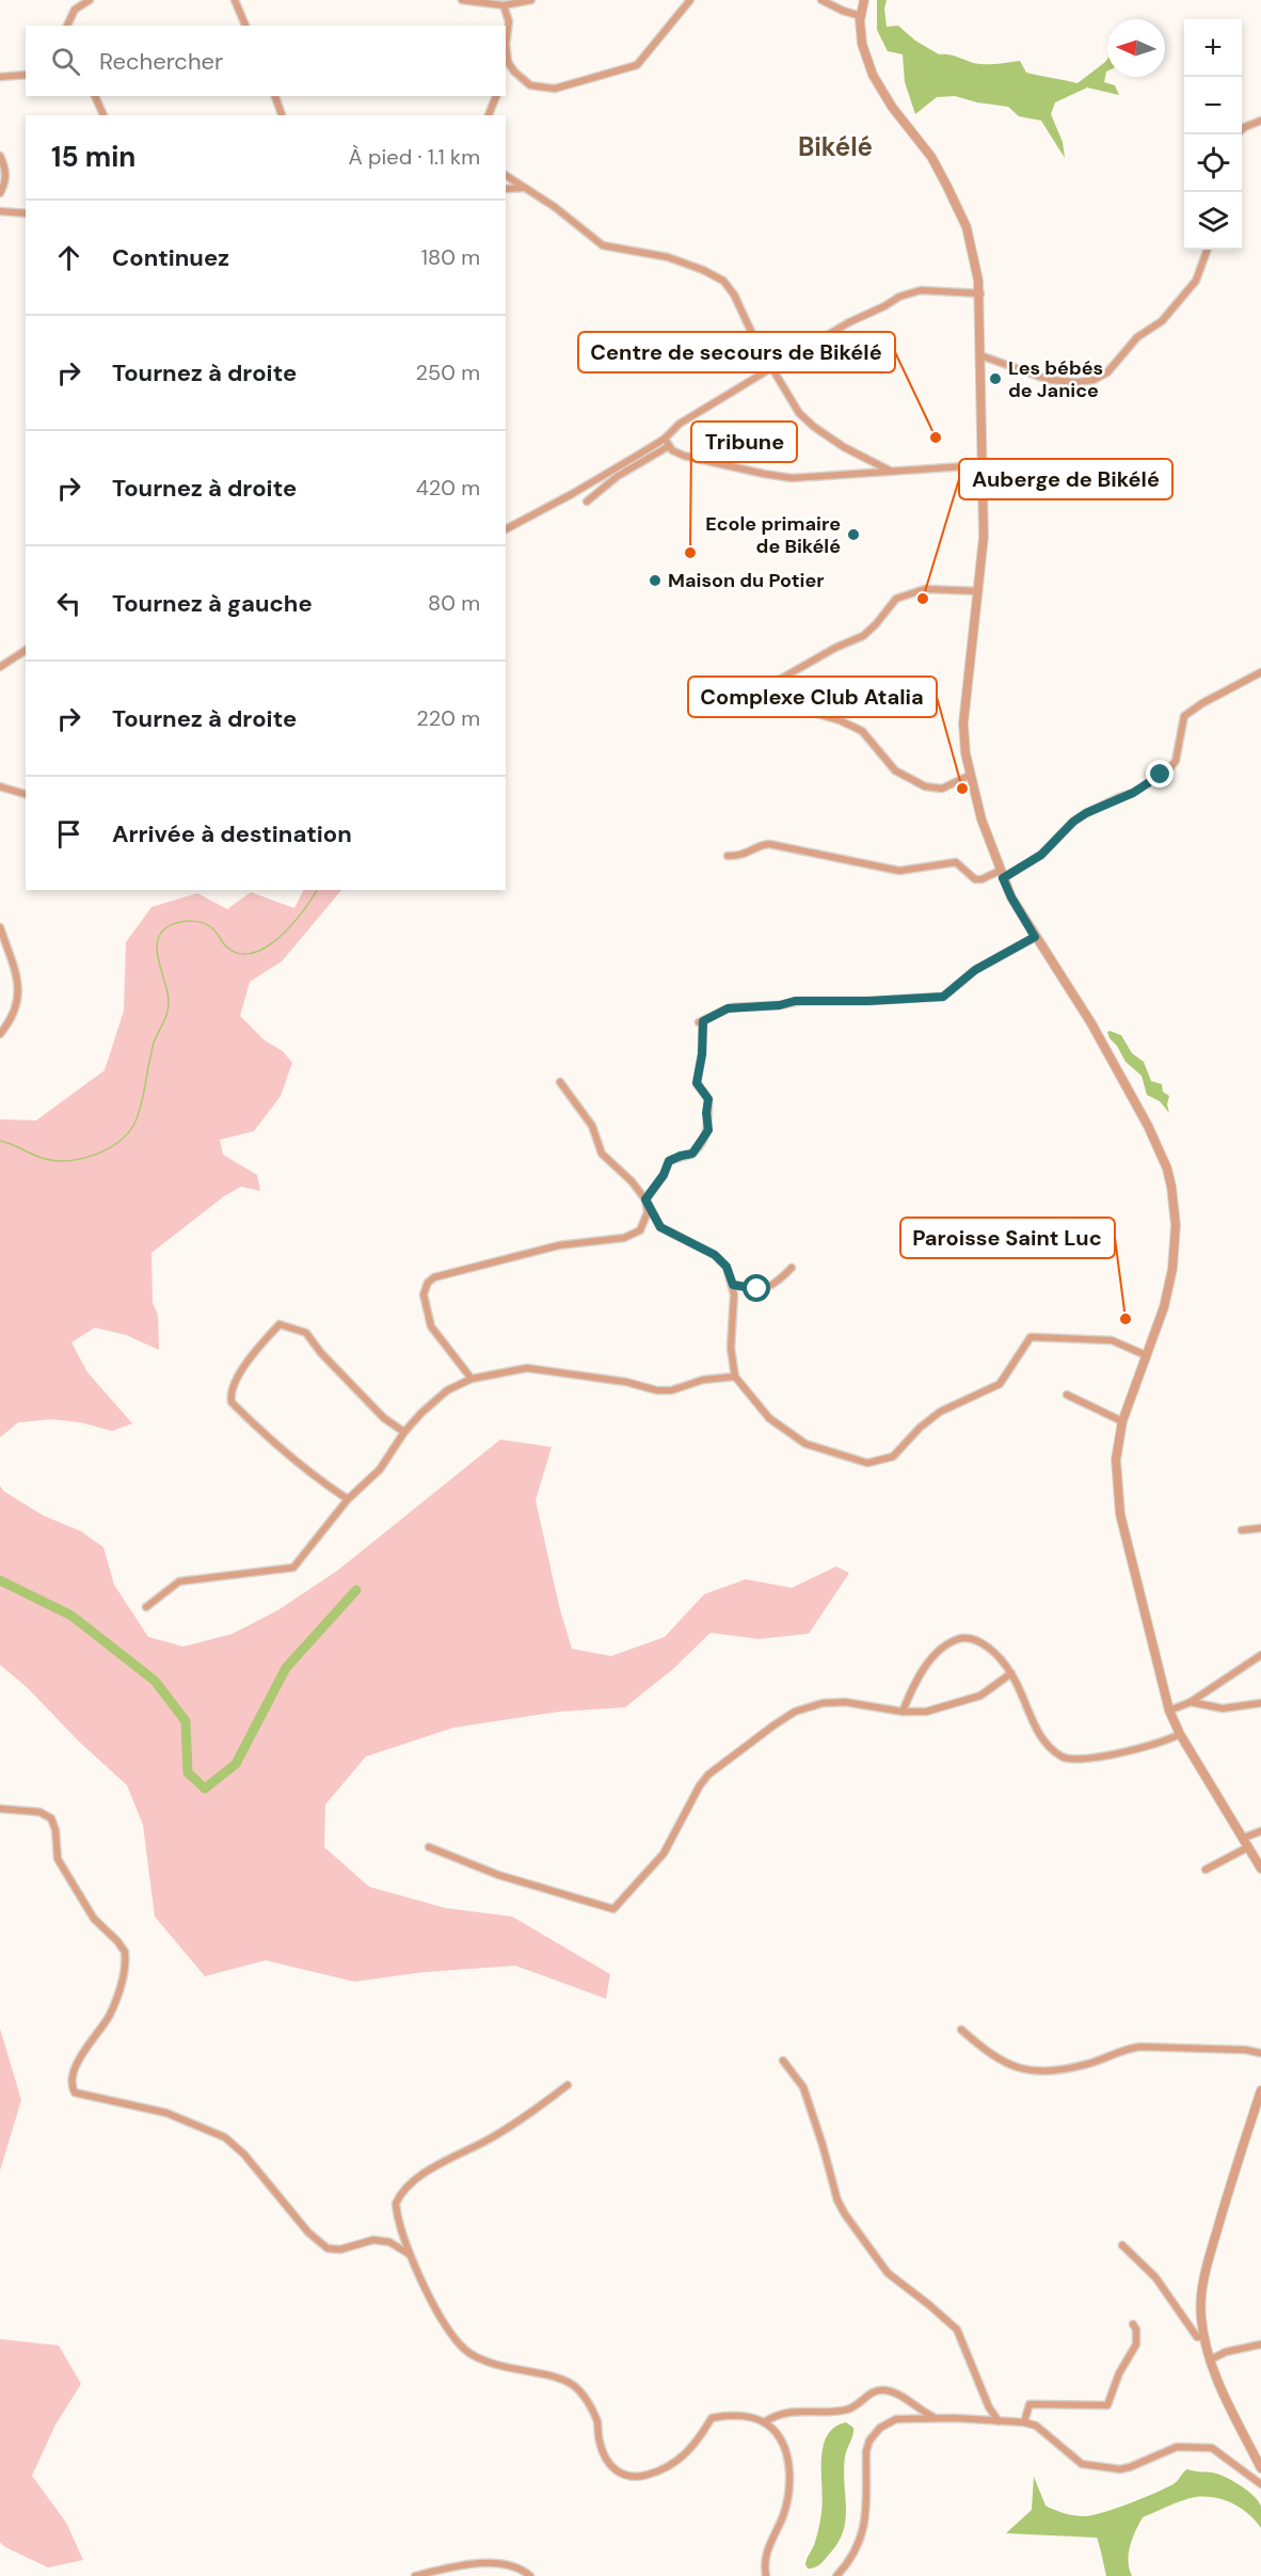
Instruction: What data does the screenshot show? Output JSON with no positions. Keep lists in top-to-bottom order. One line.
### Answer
{"districts":["Bikélé"],"places":["Les bébés de Janice","Centre de secours de Bikélé","Ecole primaire de Bikélé","Tribune","Maison du Potier","Auberge de Bikélé","Complexe Club Atalia","Paroisse Saint Luc"],"north":"left","page":{"map_buttons":["+","−"],"search":"Rechercher","heading":["15 min","À pied · 1.1 km"],"list":[["Continuez","180 m"],["Tournez à droite","250 m"],["Tournez à droite","420 m"],["Tournez à gauche","80 m"],["Tournez à droite","220 m"],"Arrivée à destination"]}}
